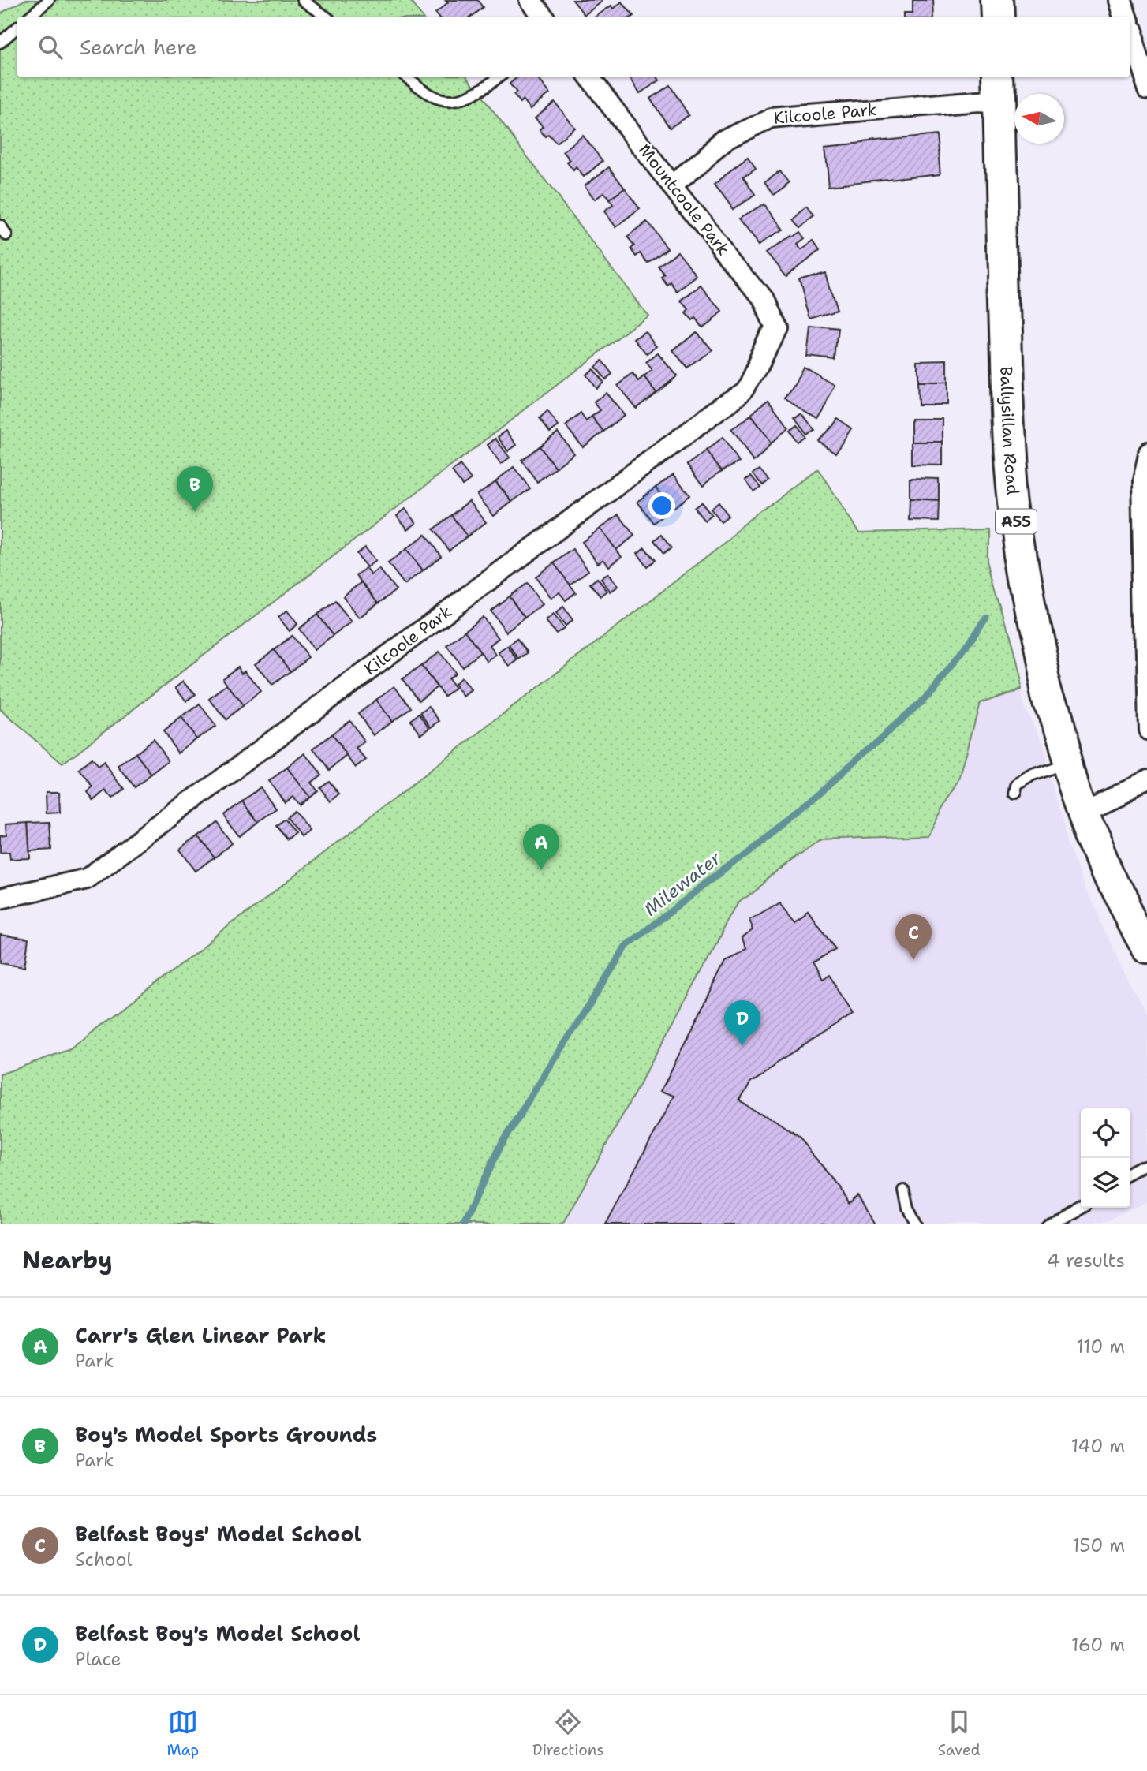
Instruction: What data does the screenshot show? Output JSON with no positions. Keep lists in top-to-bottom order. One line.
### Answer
{"streets":{"highway":["Ballysillan Road","A55"],"street":["Kilcoole Park","Mountcoole Park"]},"crossings":[["Kilcoole Park","Mountcoole Park"],["Kilcoole Park","Ballysillan Road"]],"water":["Milewater"],"north":"left","page":{"search":"Search here","pins":["B","A","C","D"],"heading":["Nearby","4 results"],"list":[{"mark":"A","name":"Carr's Glen Linear Park","note":"Park","value":"110 m"},{"mark":"B","name":"Boy's Model Sports Grounds","note":"Park","value":"140 m"},{"mark":"C","name":"Belfast Boys' Model School","note":"School","value":"150 m"},{"mark":"D","name":"Belfast Boy's Model School","note":"Place","value":"160 m"}],"nav":["Map","Directions","Saved"]}}
